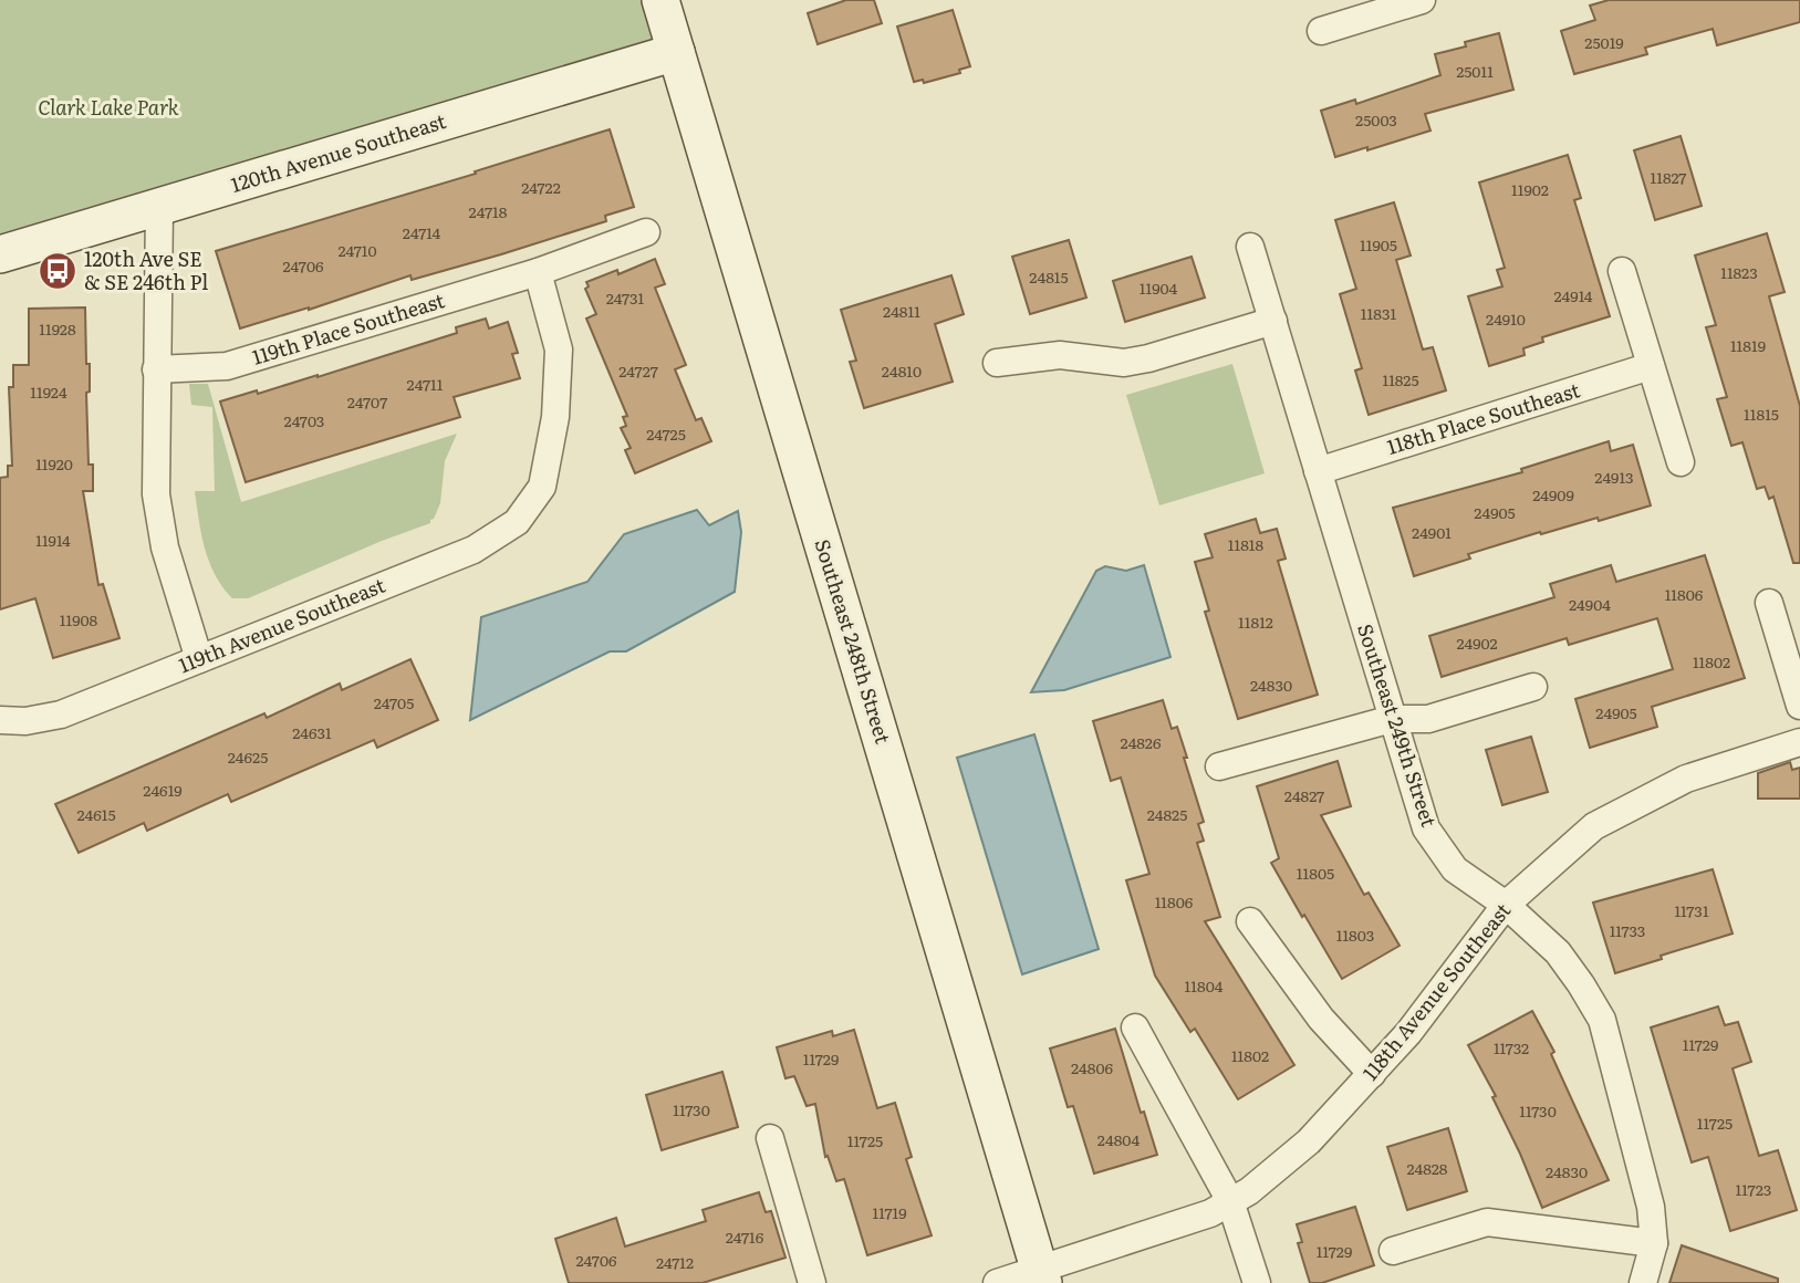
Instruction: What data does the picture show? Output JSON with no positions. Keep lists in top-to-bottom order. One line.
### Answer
{"streets":{"street":["120th Avenue Southeast","119th Place Southeast","118th Place Southeast","119th Avenue Southeast","Southeast 248th Street","Southeast 249th Street","118th Avenue Southeast"]},"crossings":[["120th Avenue Southeast","Southeast 248th Street"],["119th Place Southeast","119th Avenue Southeast"],["118th Place Southeast","Southeast 249th Street"],["Southeast 248th Street","118th Avenue Southeast"],["Southeast 249th Street","118th Avenue Southeast"]],"parks":["Clark Lake Park"],"places":{"bus stop":["120th Ave SE & SE 246th Pl"]},"house_numbers":["25019","25011","25003","11827","24722","11902","24718","24714","11905","24710","24706","11823","24815","11904","24914","24731","24811","11831","24910","11928","11819","24727","24810","11825","24711","11924","24707","11815","24703","24725","11920","24913","24909","24905","24901","11914","11818","11806","24904","11908","11812","24902","11802","24830","24705","24905","24631","24826","24625","24619","24827","24615","24825","11805","11806","11731","11733","11803","11804","11729","11732","11802","11729","24806","11730","11730","11725","24804","11725","24828","24830","11723","11719","24716","11729","24706","24712"]}
